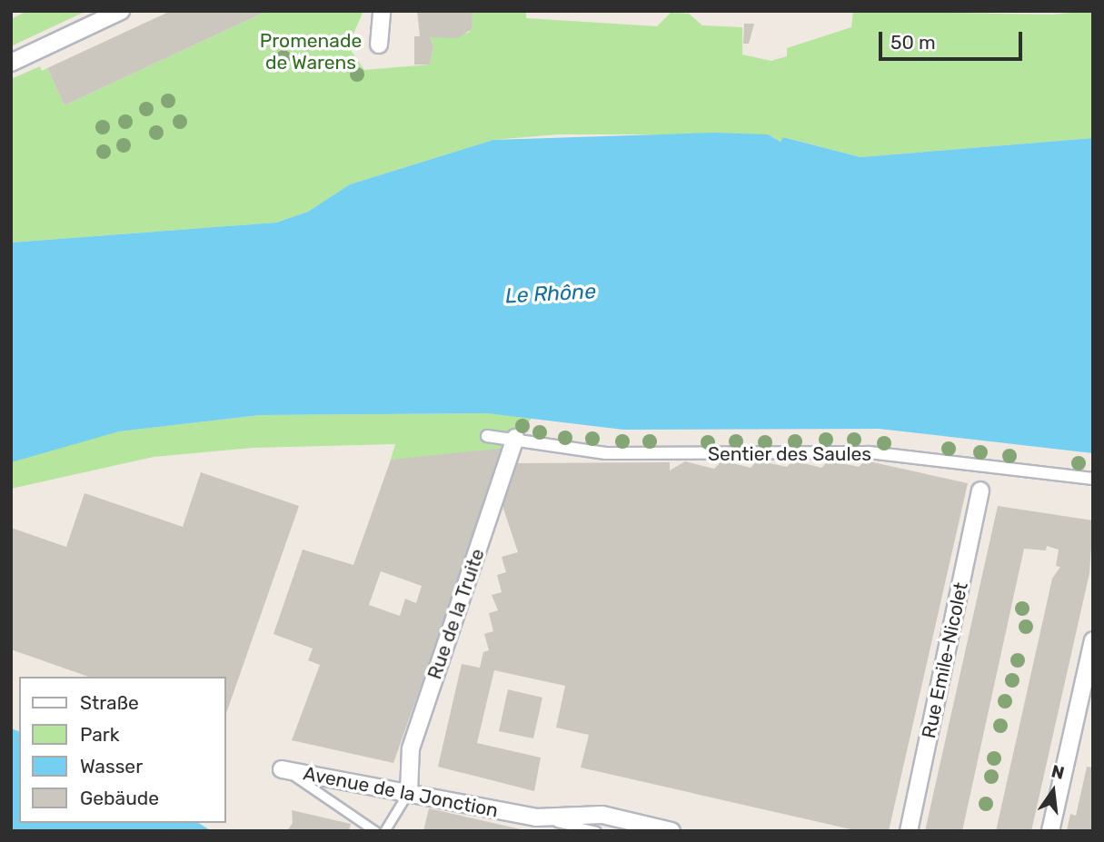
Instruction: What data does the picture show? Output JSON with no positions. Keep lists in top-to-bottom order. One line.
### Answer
{"streets":{"street":["Sentier des Saules","Rue de la Truite","Rue Emile-Nicolet","Avenue de la Jonction"]},"crossings":[["Sentier des Saules","Rue de la Truite"],["Rue de la Truite","Avenue de la Jonction"]],"water":["Le Rhône"],"parks":["Promenade de Warens"],"legend":["Straße","Park","Wasser","Gebäude"],"scale_bar":"50 m","north":"top"}
